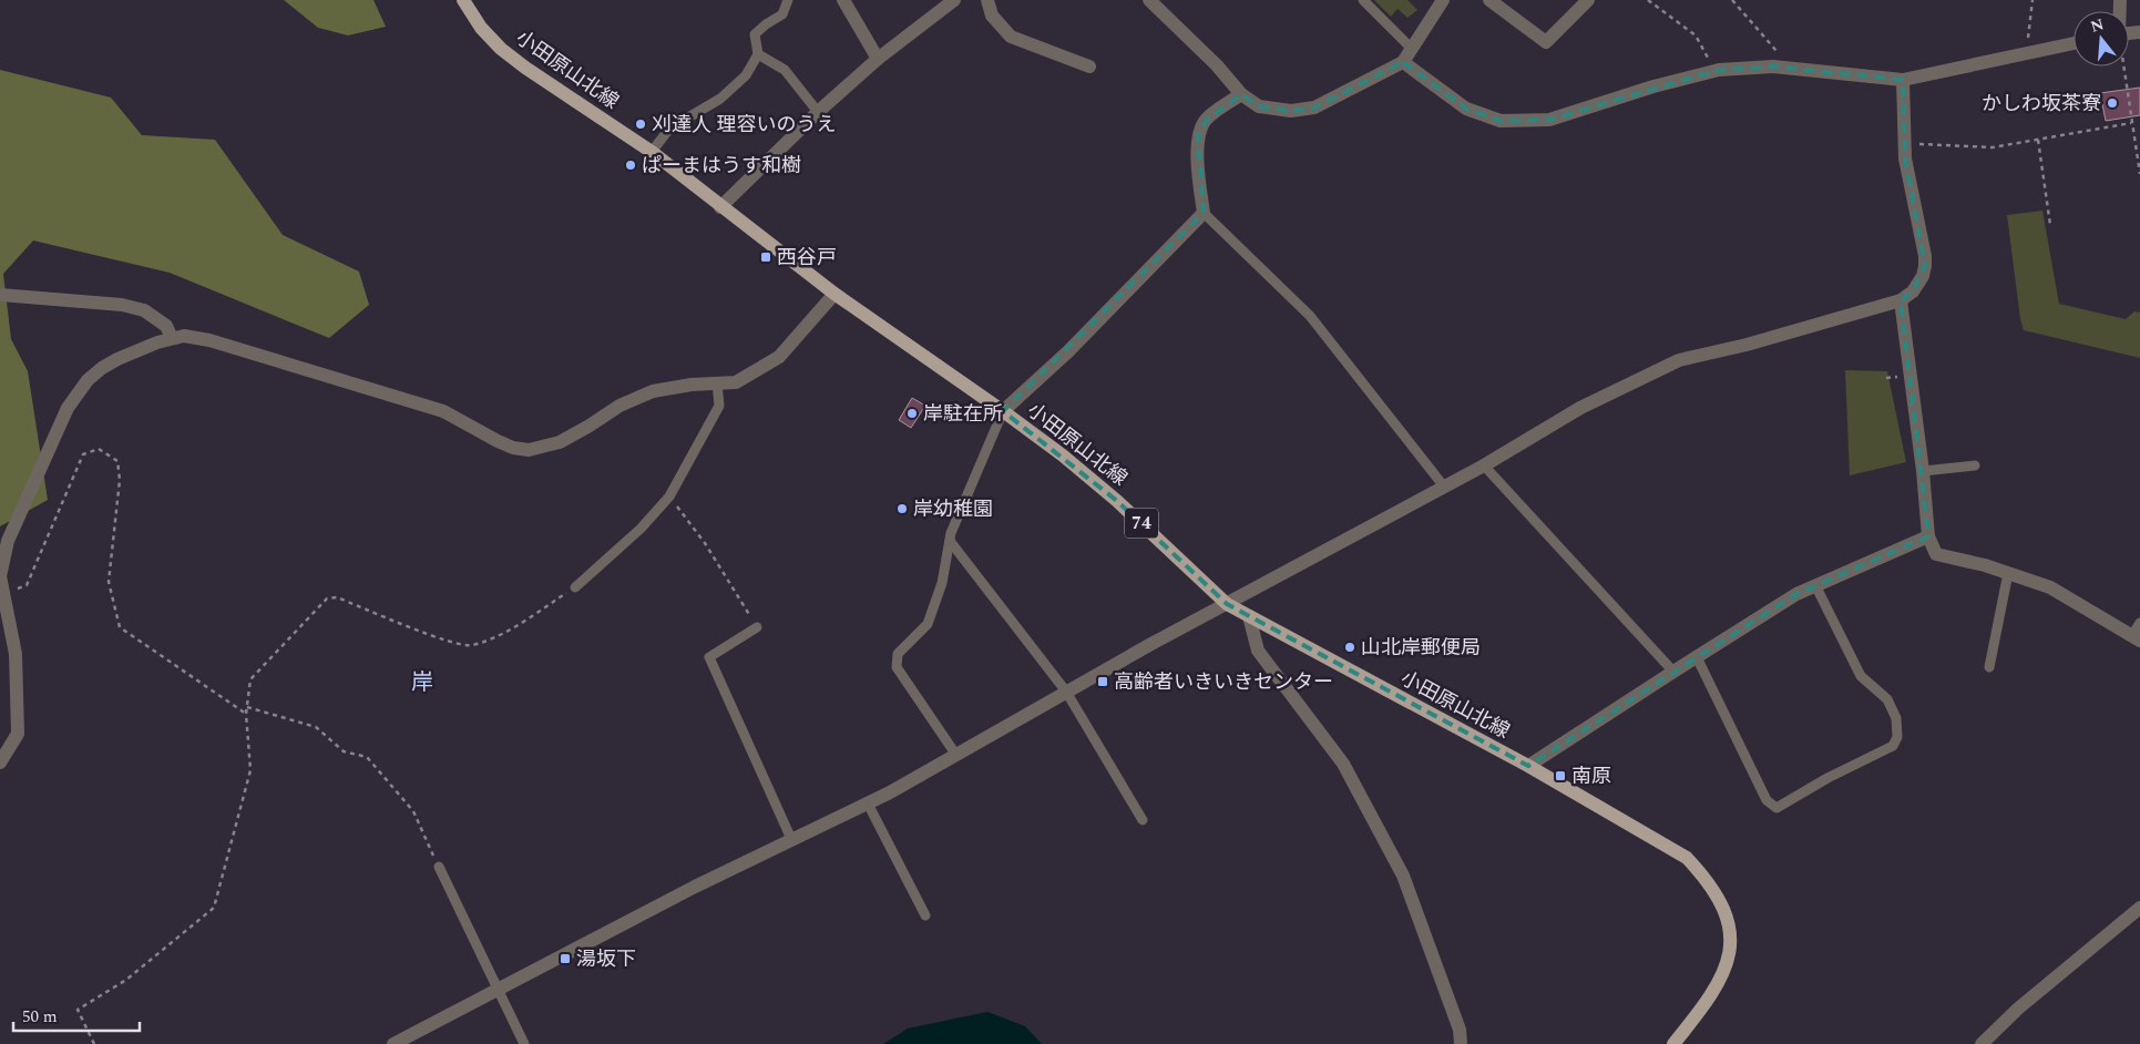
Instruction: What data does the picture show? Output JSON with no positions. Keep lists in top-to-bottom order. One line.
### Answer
{"streets":{"main road":["小田原山北線","74"]},"districts":["岸"],"places":{"other":["かしわ坂茶寮","刈達人 理容いのうえ","ぱーまはうす和樹","岸駐在所","岸幼稚園","山北岸郵便局"],"transit":["西谷戸","高齢者いきいきセンター","南原","湯坂下"]},"scale_bar":"50 m","north":"top"}
